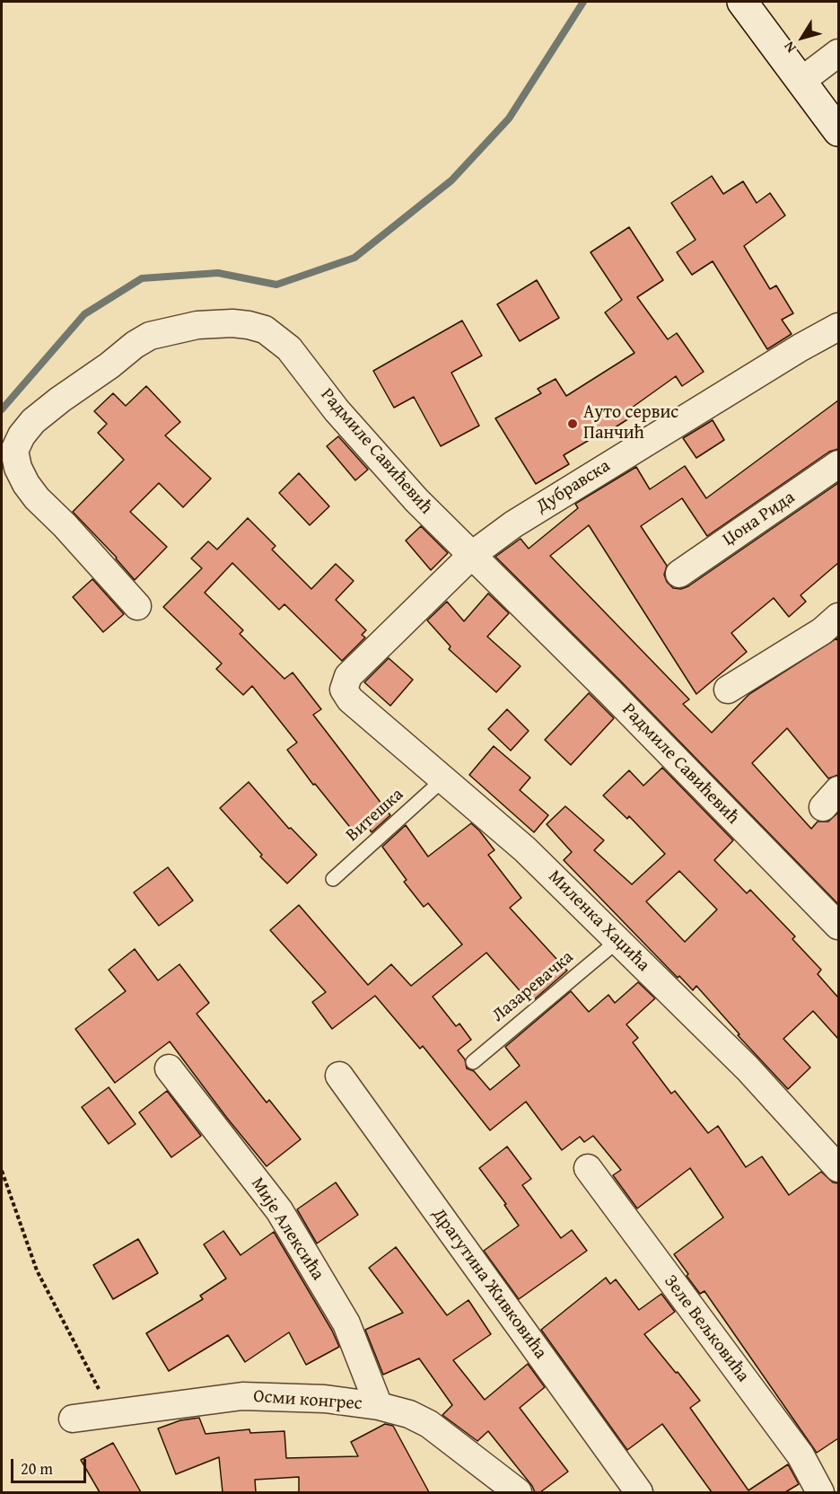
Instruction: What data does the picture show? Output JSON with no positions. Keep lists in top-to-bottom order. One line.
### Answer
{"streets":{"street":["Радмиле Савићевић","Дубравска","Џона Рида","Миленка Хаџића","Мије Алексића","Драгутина Живковића","Зеле Вељковића","Осми конгрес"],"lane":["Витешка","Лазаревачка"]},"crossings":[["Радмиле Савићевић","Дубравска"],["Дубравска","Миленка Хаџића"],["Витешка","Миленка Хаџића"],["Миленка Хаџића","Лазаревачка"],["Мије Алексића","Осми конгрес"]],"places":["Ауто сервис Панчић"],"scale_bar":"20 m","north":"bottom left"}
